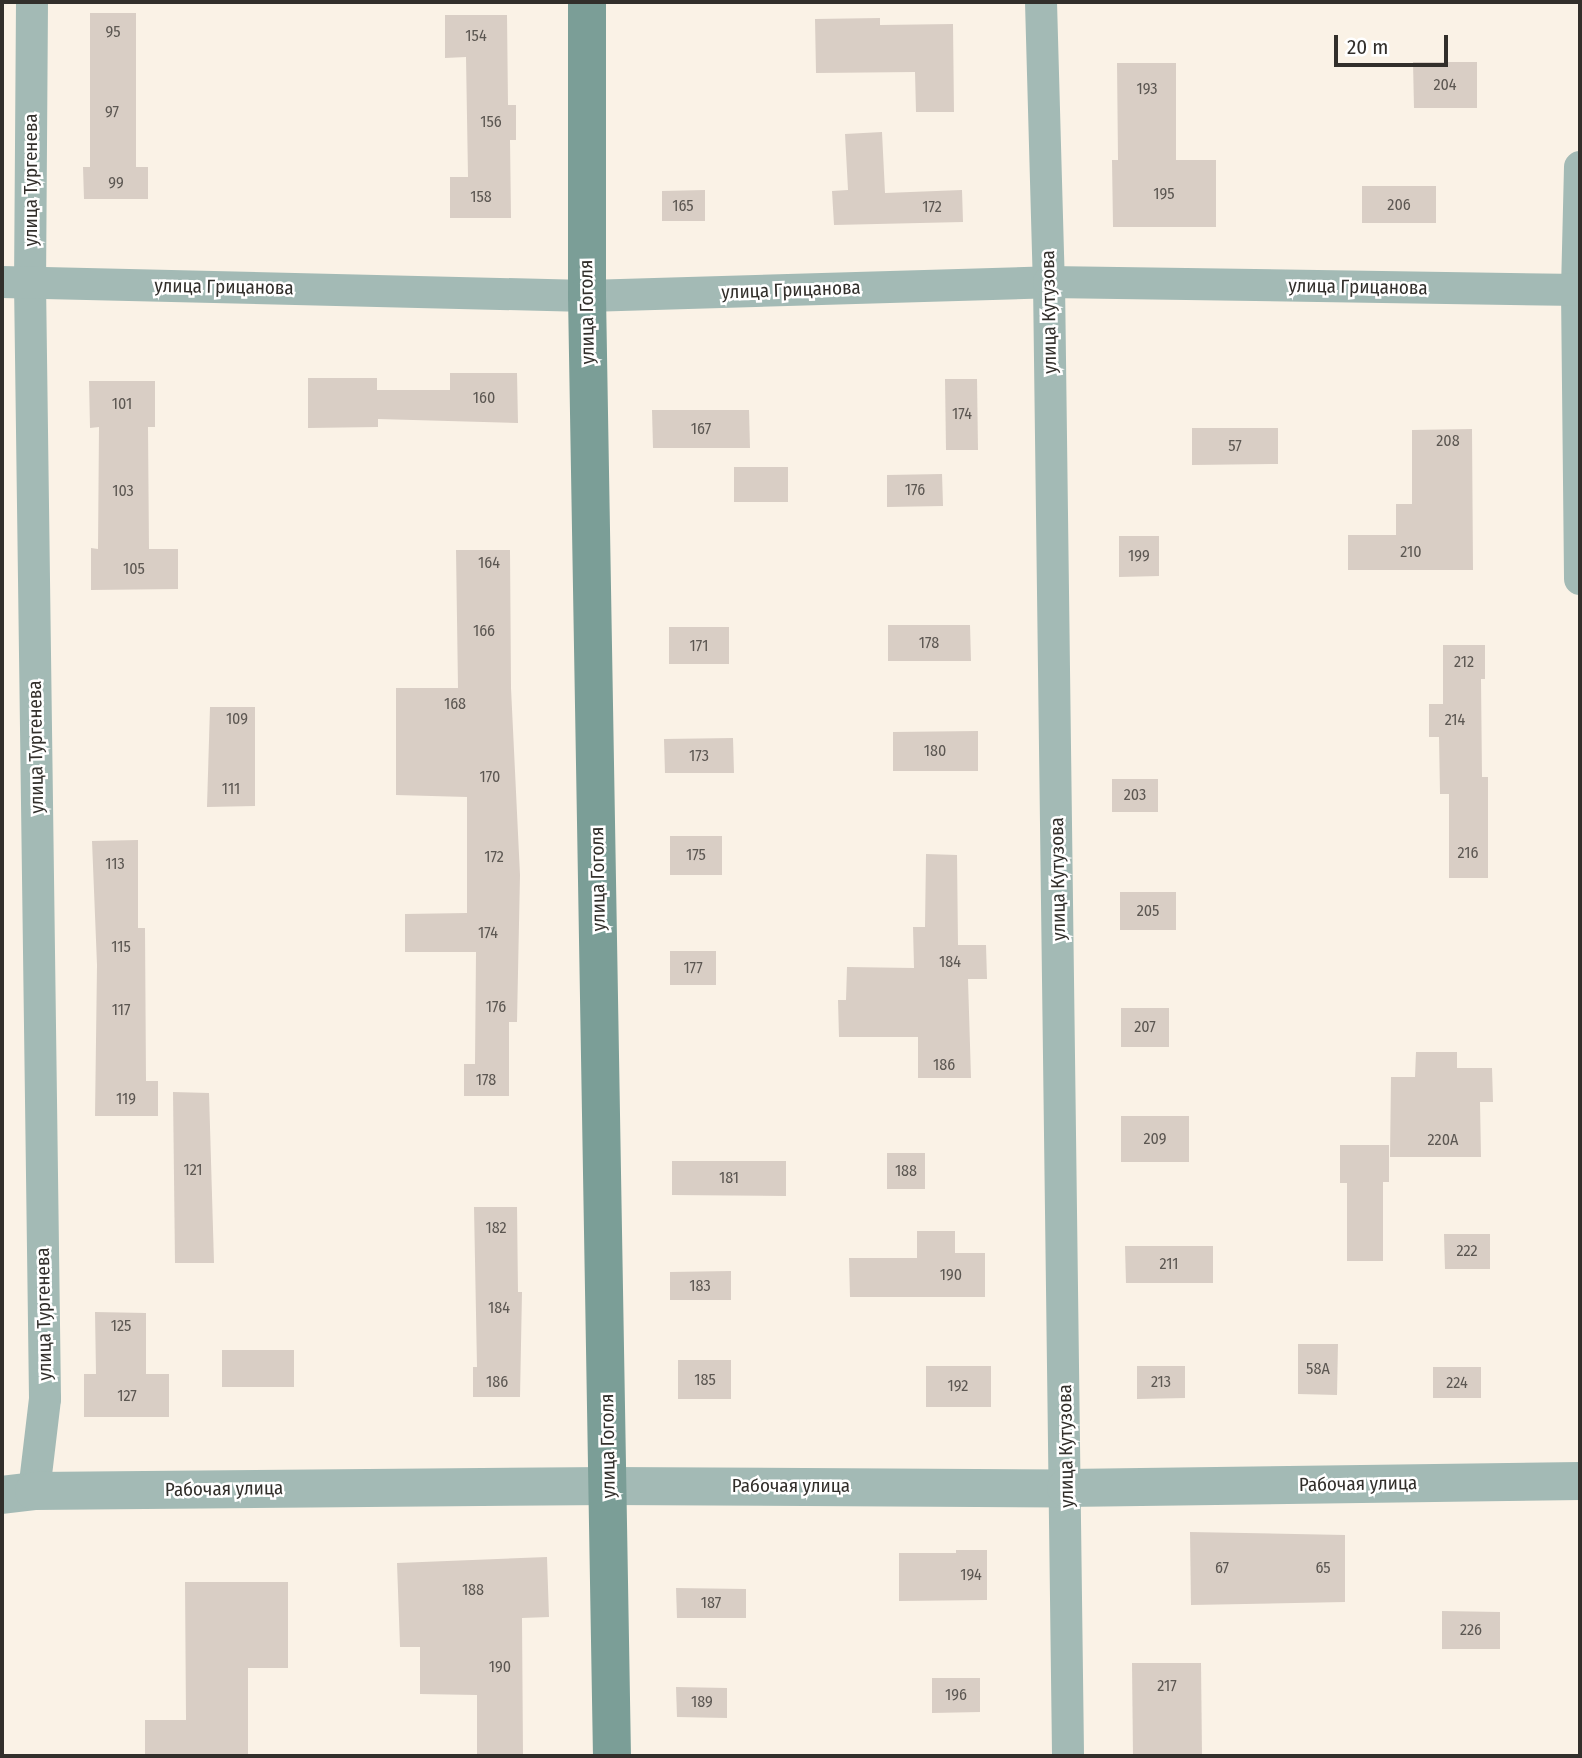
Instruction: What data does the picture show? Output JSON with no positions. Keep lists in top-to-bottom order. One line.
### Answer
{"streets":{"main road":["улица Гоголя"],"street":["улица Тургенева","улица Грицанова","улица Кутузова","Рабочая улица"]},"crossings":[["улица Тургенева","улица Грицанова"],["улица Тургенева","Рабочая улица"],["улица Грицанова","улица Гоголя"],["улица Грицанова","улица Кутузова"],["улица Гоголя","Рабочая улица"],["улица Кутузова","Рабочая улица"]],"house_numbers":["95","154","204","193","97","156","99","195","158","206","165","172","160","101","174","167","208","57","176","103","210","199","164","105","166","178","171","212","168","109","214","180","173","170","111","203","216","175","172","113","205","174","115","184","177","176","117","207","186","178","119","209","220А","121","188","181","182","222","211","190","183","184","125","58А","185","186","213","224","192","127","67","65","194","188","187","226","190","217","196","189"],"scale_bar":"20 m"}
